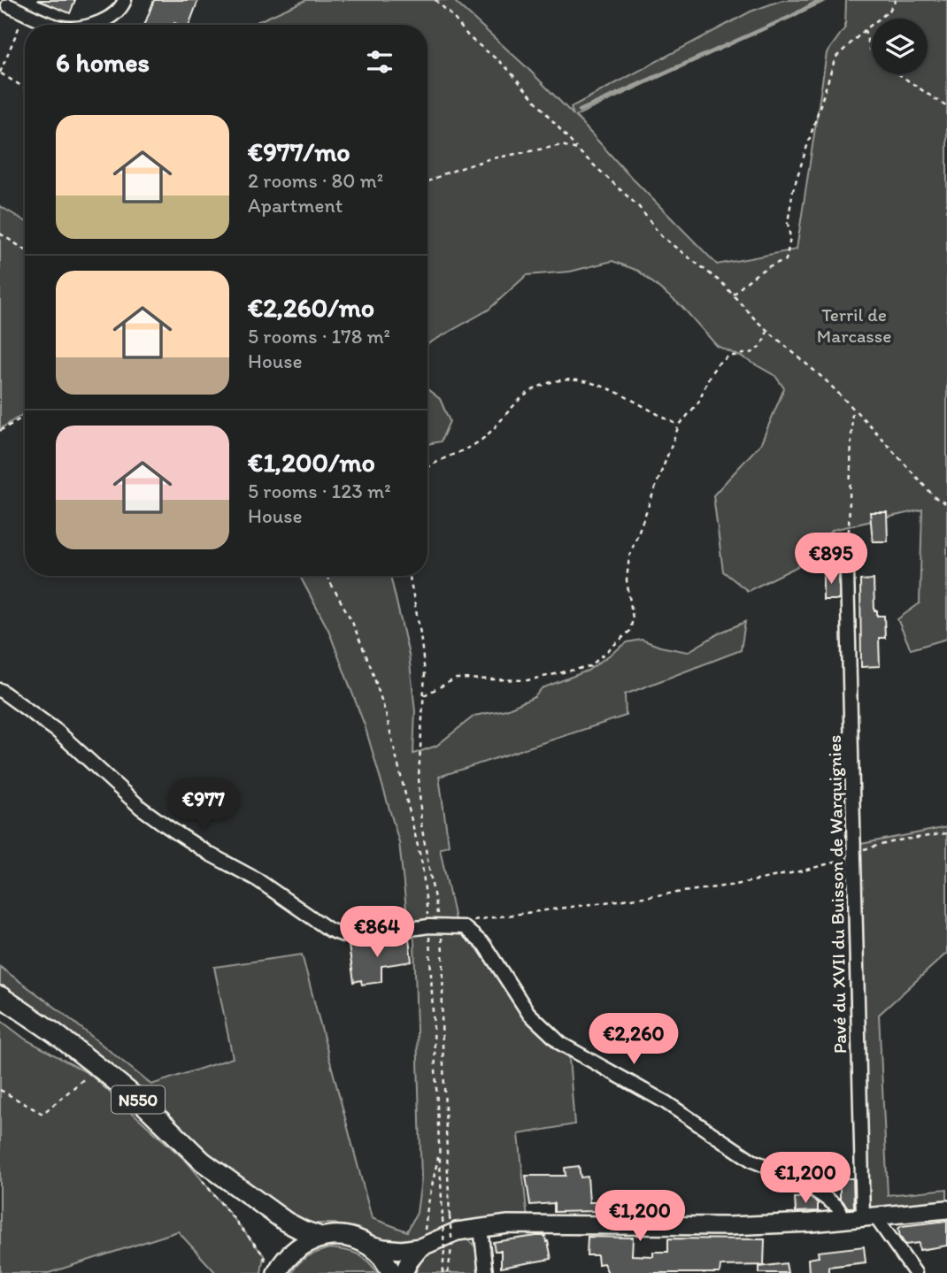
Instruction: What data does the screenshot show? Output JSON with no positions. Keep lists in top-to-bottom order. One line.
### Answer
{"streets":{"main road":["N550"],"street":["Pavé du XVII du Buisson de Warquignies"]},"parks":["Terril de Marcasse"],"page":{"heading":"6 homes","list":[{"name":"€977/mo","note":"2 rooms · 80 m² · Apartment"},{"name":"€2,260/mo","note":"5 rooms · 178 m² · House"},{"name":"€1,200/mo","note":"5 rooms · 123 m² · House"}],"price":["€895","€977","€864","€2,260","€1,200","€1,200"]}}
